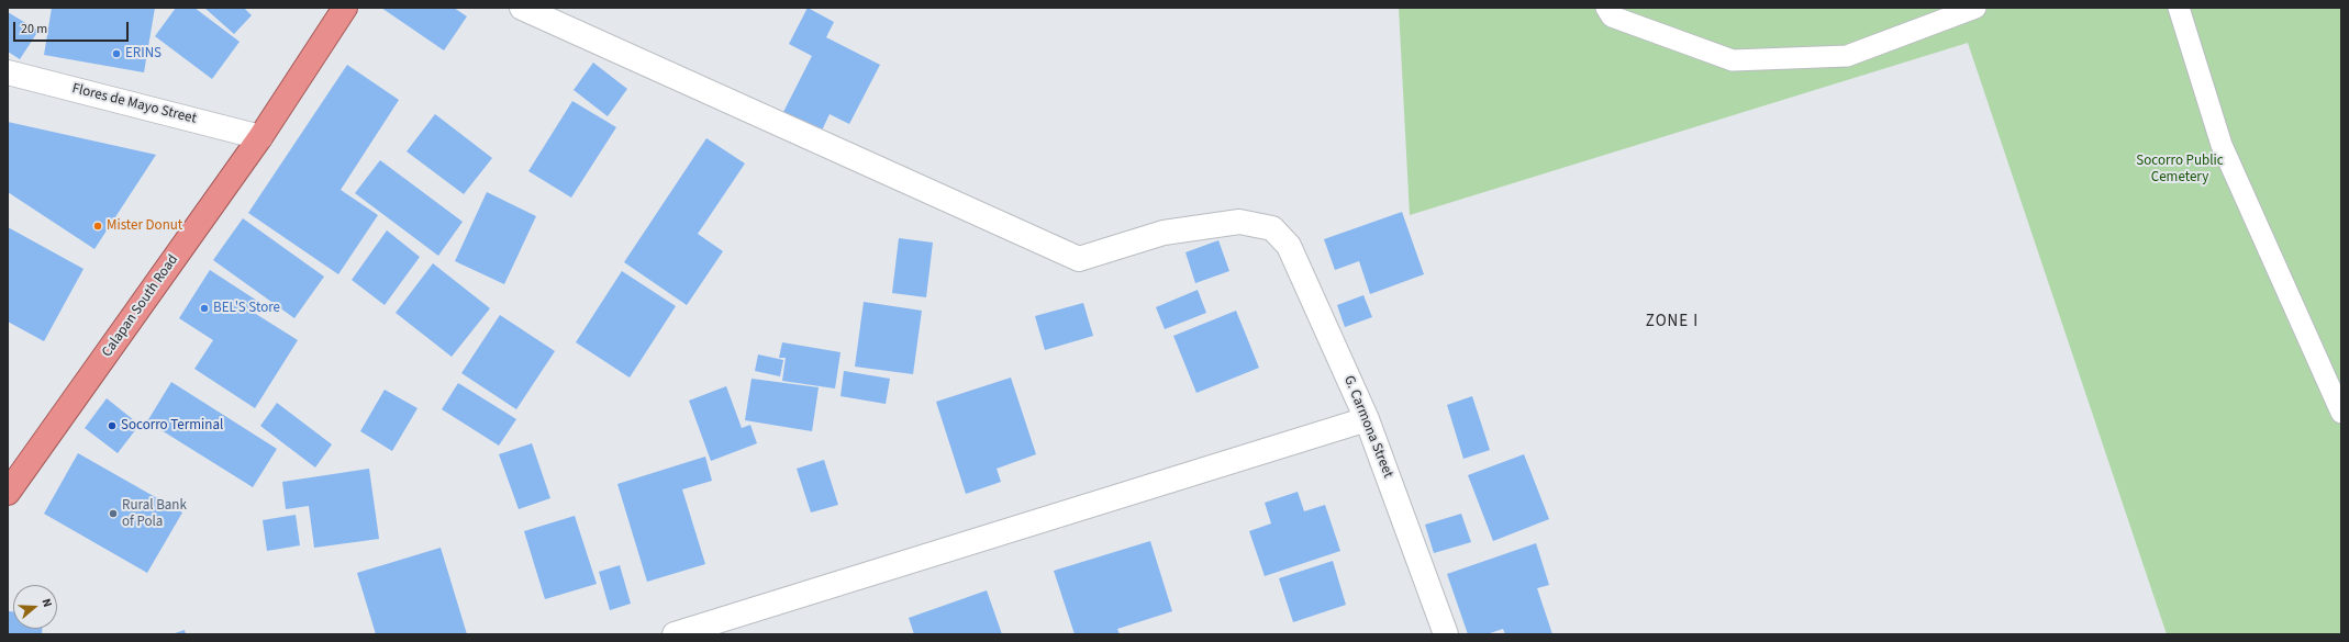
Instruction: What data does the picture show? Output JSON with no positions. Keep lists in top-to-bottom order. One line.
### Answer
{"streets":{"highway":["Calapan South Road"],"street":["Flores de Mayo Street","G. Carmona Street"]},"crossings":[["Flores de Mayo Street","Calapan South Road"]],"districts":["ZONE I"],"parks":["Socorro Public Cemetery"],"places":["ERINS","Mister Donut","BEL'S Store","Socorro Terminal","Rural Bank of Pola"],"scale_bar":"20 m","north":"right"}
